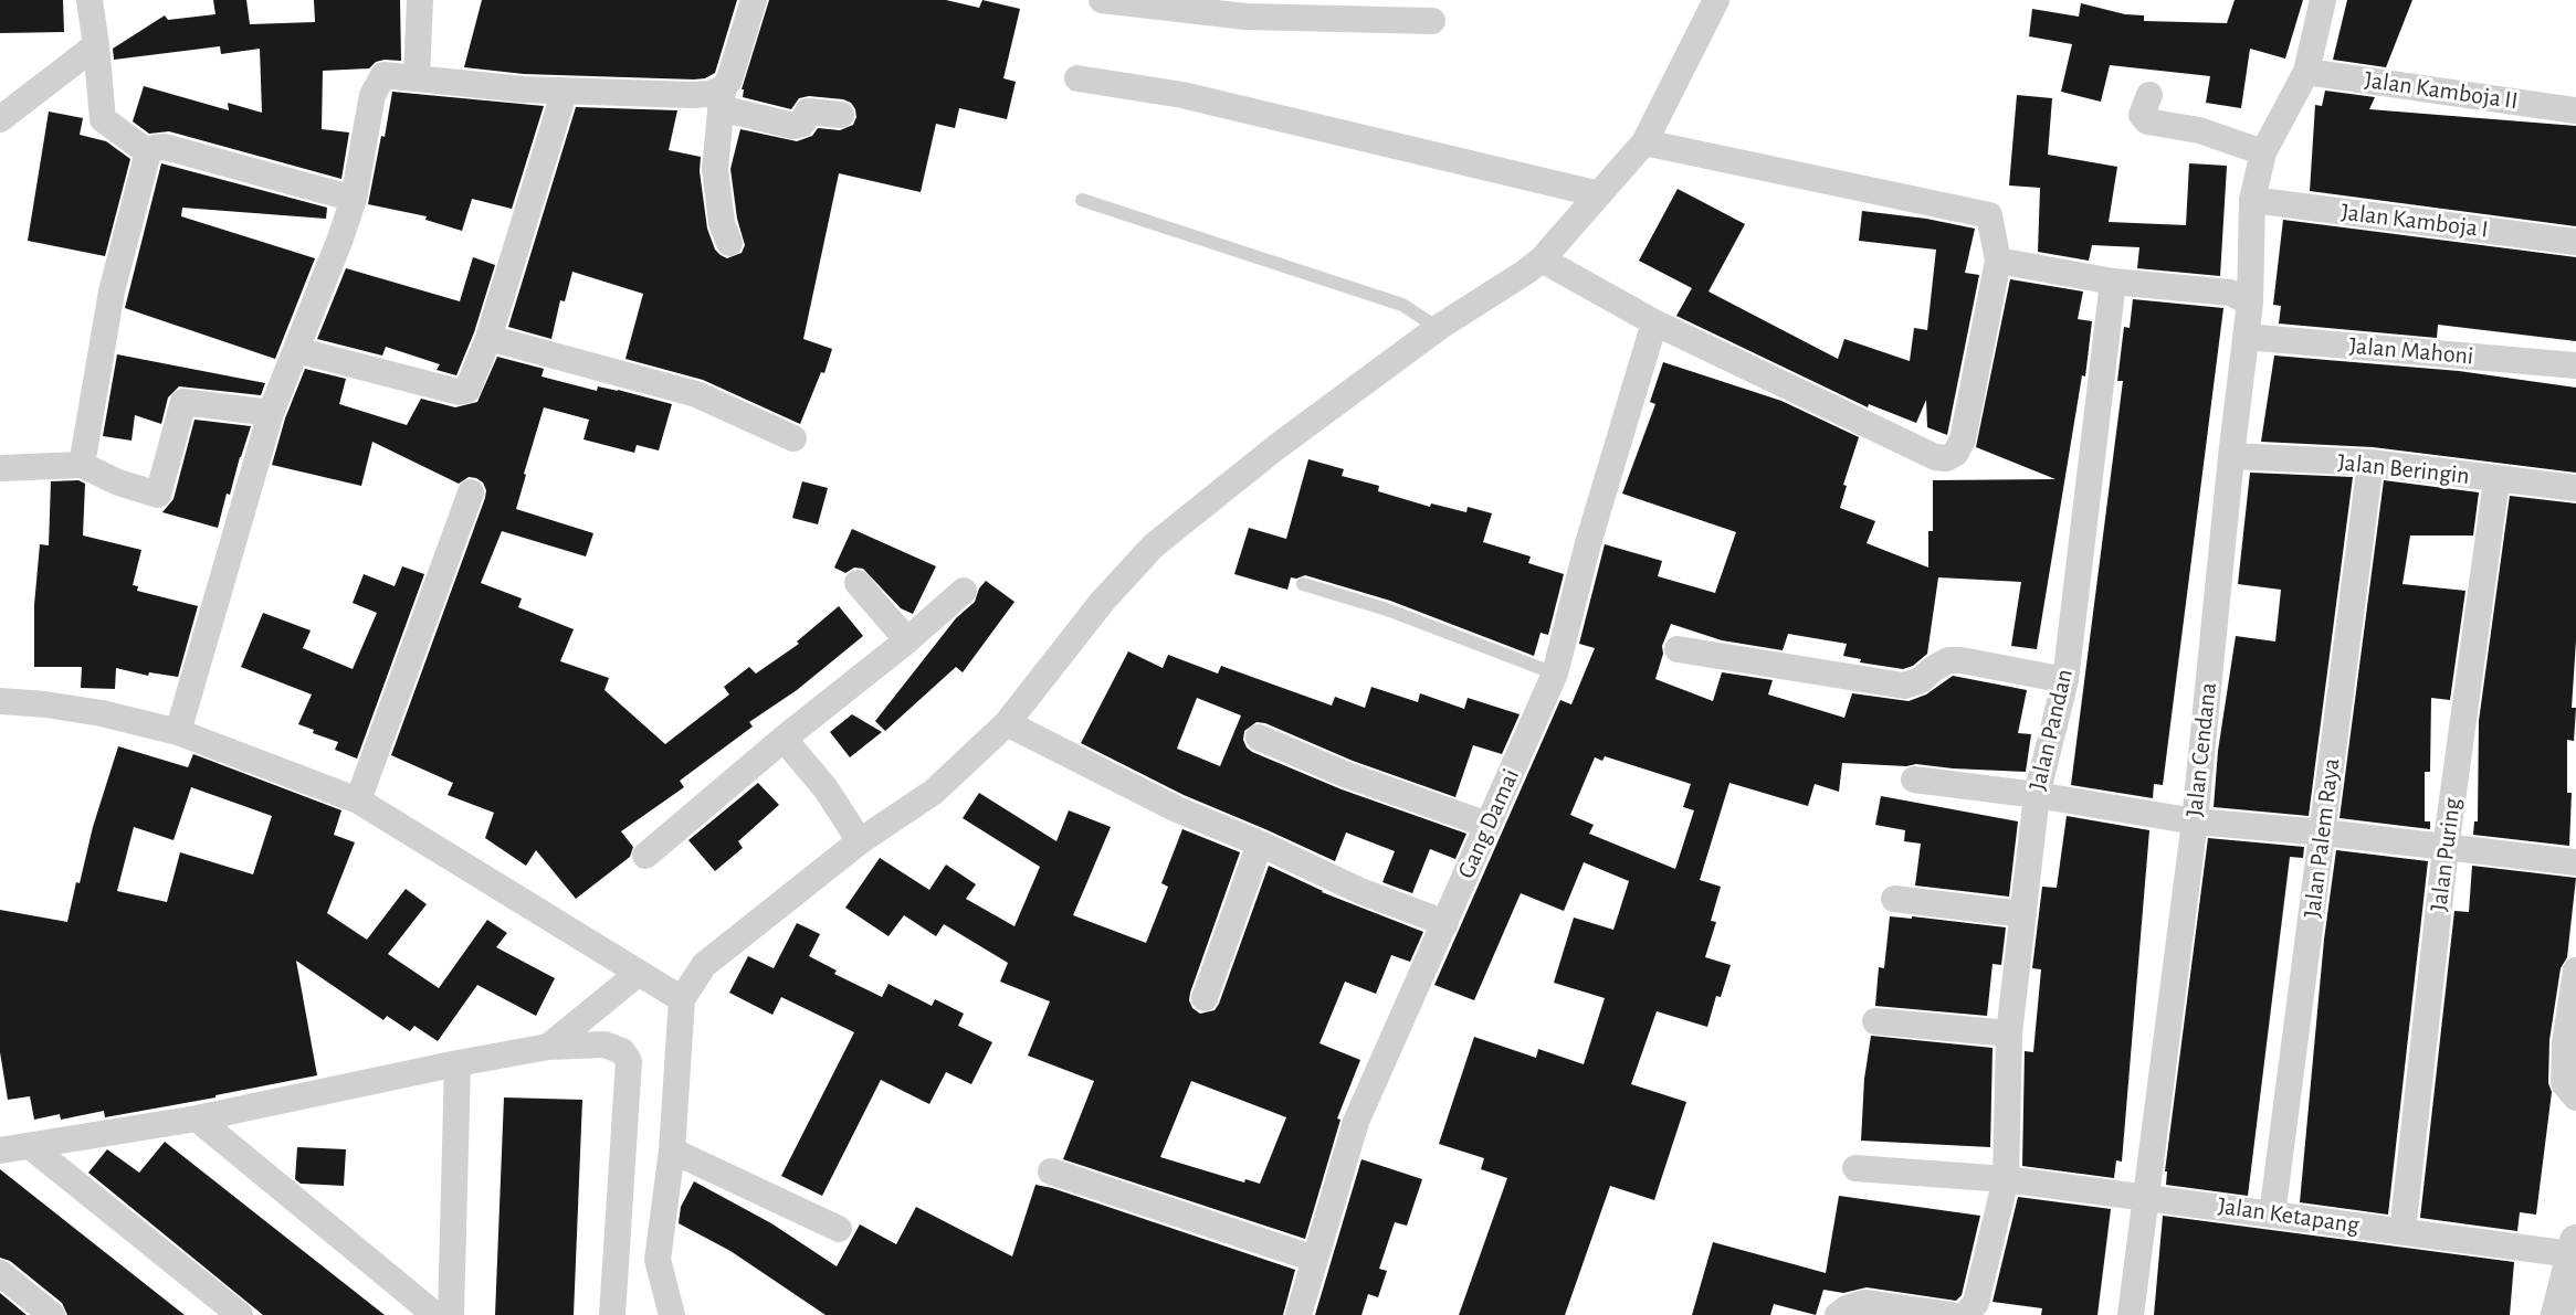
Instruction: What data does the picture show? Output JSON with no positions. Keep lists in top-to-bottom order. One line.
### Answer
{"streets":{"street":["Jalan Kamboja II","Jalan Kamboja I","Jalan Mahoni","Jalan Beringin","Jalan Pandan","Jalan Cendana","Gang Damai","Jalan Palem Raya","Jalan Puring","Jalan Ketapang"]},"crossings":[["Jalan Kamboja II","Jalan Cendana"],["Jalan Kamboja I","Jalan Cendana"],["Jalan Mahoni","Jalan Cendana"],["Jalan Beringin","Jalan Cendana"],["Jalan Beringin","Jalan Palem Raya"],["Jalan Beringin","Jalan Puring"],["Jalan Pandan","Jalan Ketapang"],["Jalan Cendana","Jalan Ketapang"],["Jalan Palem Raya","Jalan Ketapang"],["Jalan Puring","Jalan Ketapang"]]}
